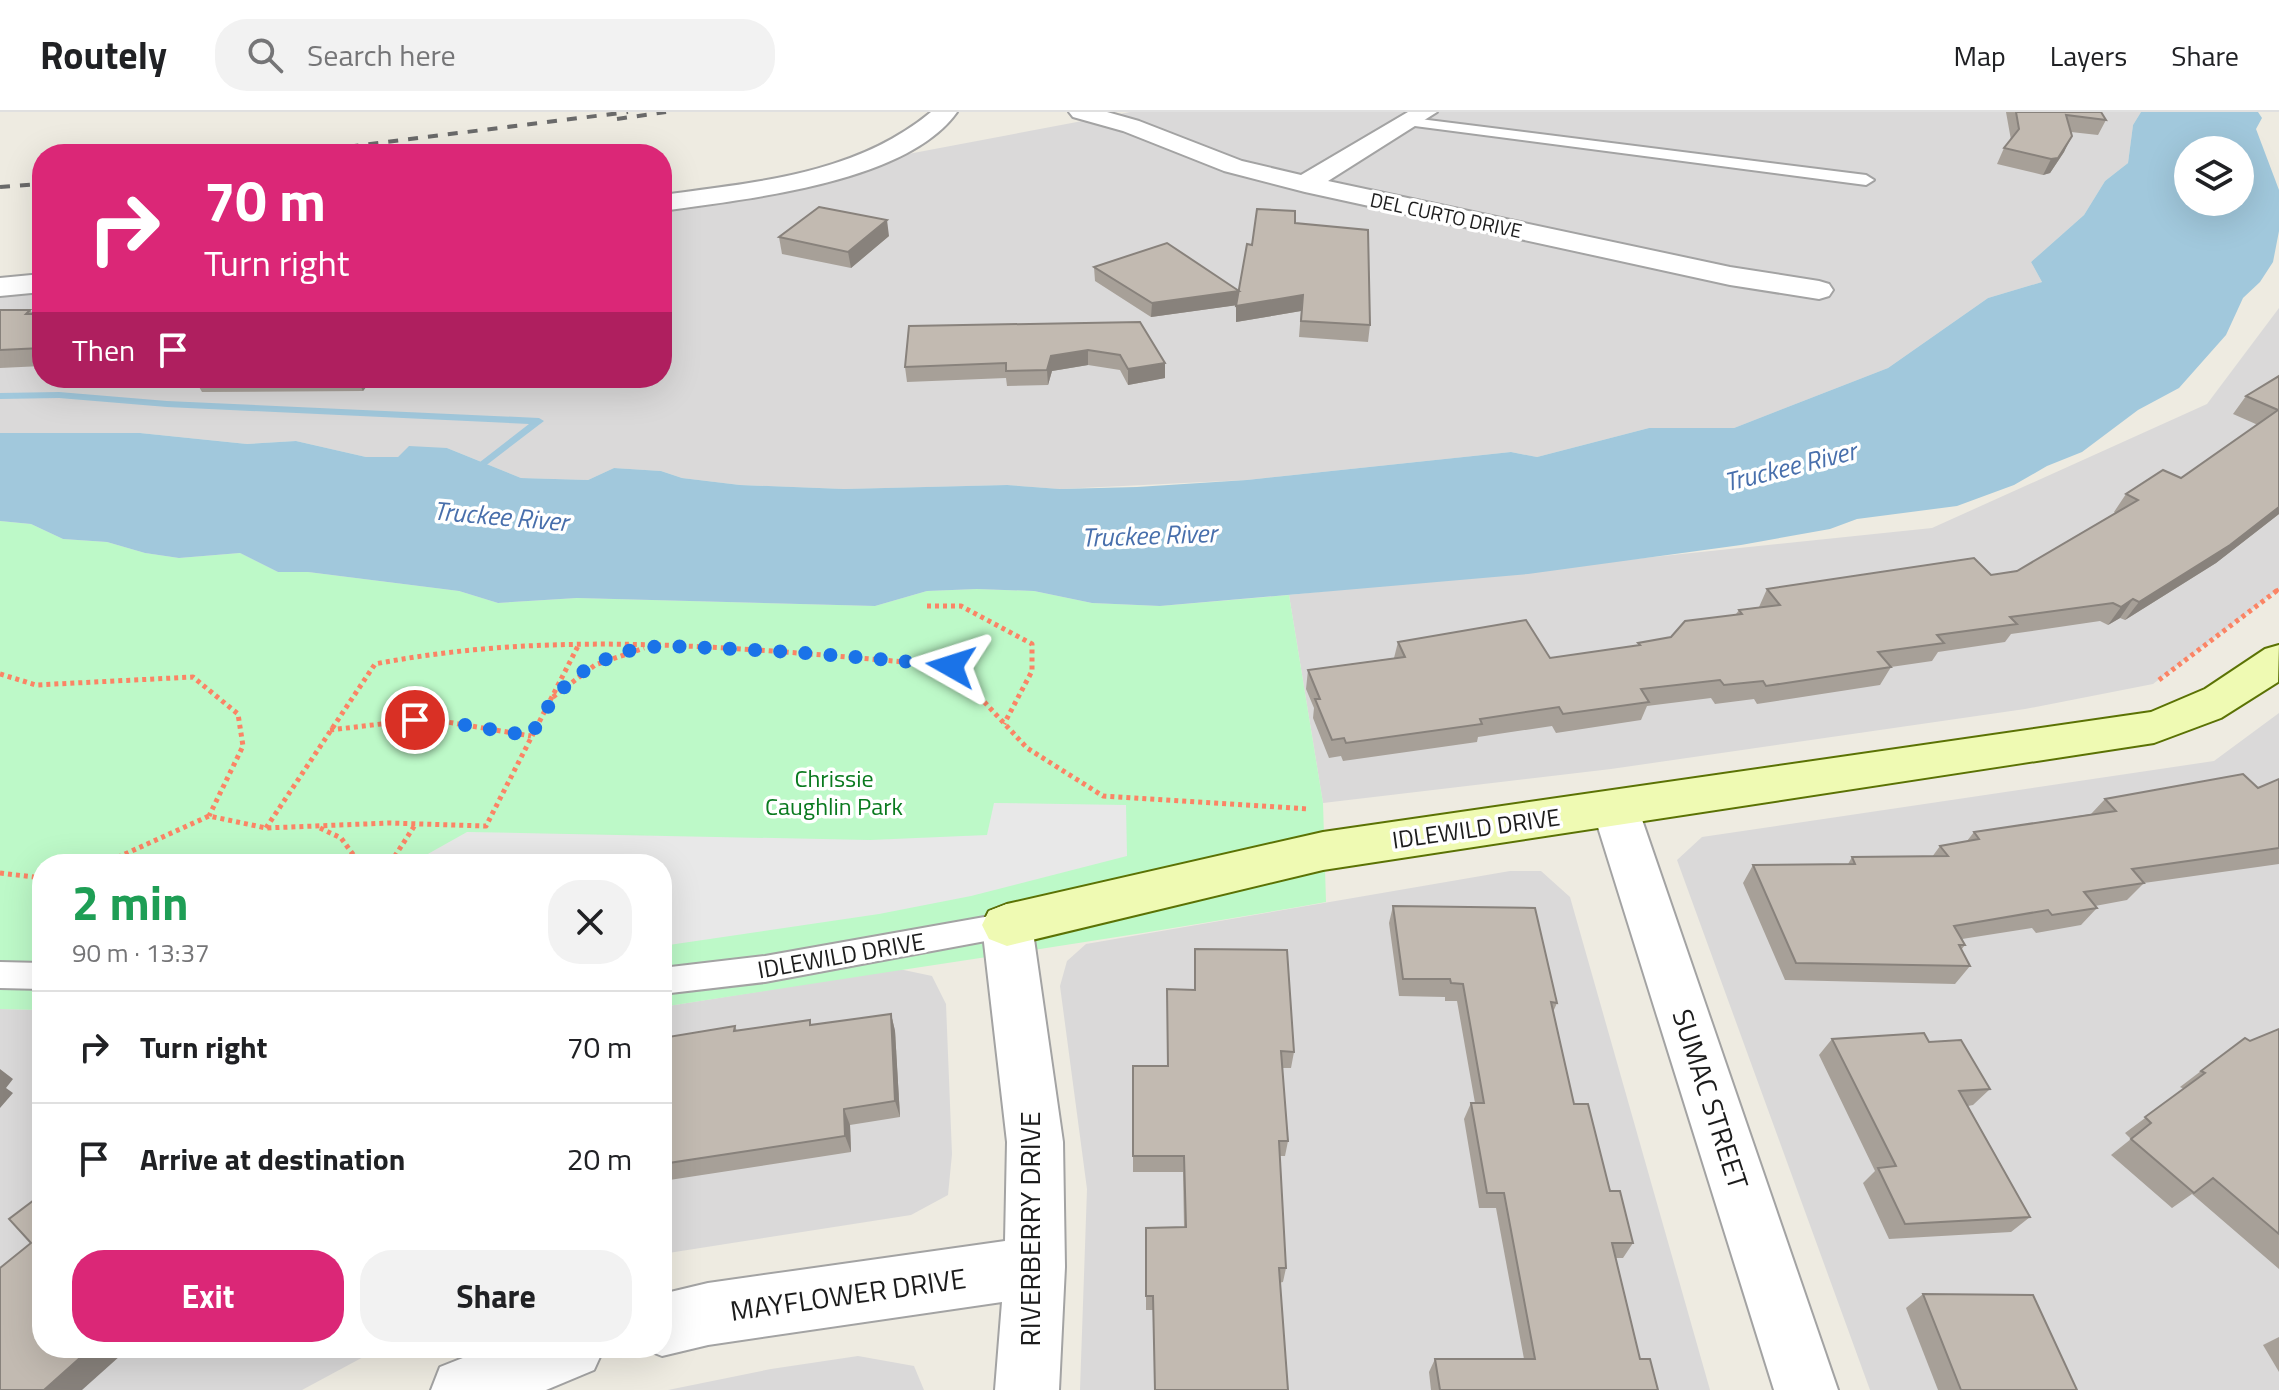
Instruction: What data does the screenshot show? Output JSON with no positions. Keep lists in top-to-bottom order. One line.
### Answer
{"streets":{"street":["DEL CURTO DRIVE","IDLEWILD DRIVE","SUMAC STREET","RIVERBERRY DRIVE","MAYFLOWER DRIVE"]},"crossings":[["IDLEWILD DRIVE","SUMAC STREET"],["IDLEWILD DRIVE","RIVERBERRY DRIVE"],["RIVERBERRY DRIVE","MAYFLOWER DRIVE"]],"water":["Truckee River"],"parks":["Chrissie Caughlin Park"],"page":{"header":"Routely","search":"Search here","nav":["Map","Layers","Share"],"turn":["70 m","Turn right"],"then":"Then","heading":["2 min","90 m · 13:37"],"list":[{"name":"Turn right","value":"70 m"},{"name":"Arrive at destination","value":"20 m"}],"buttons":["Exit","Share"]}}
